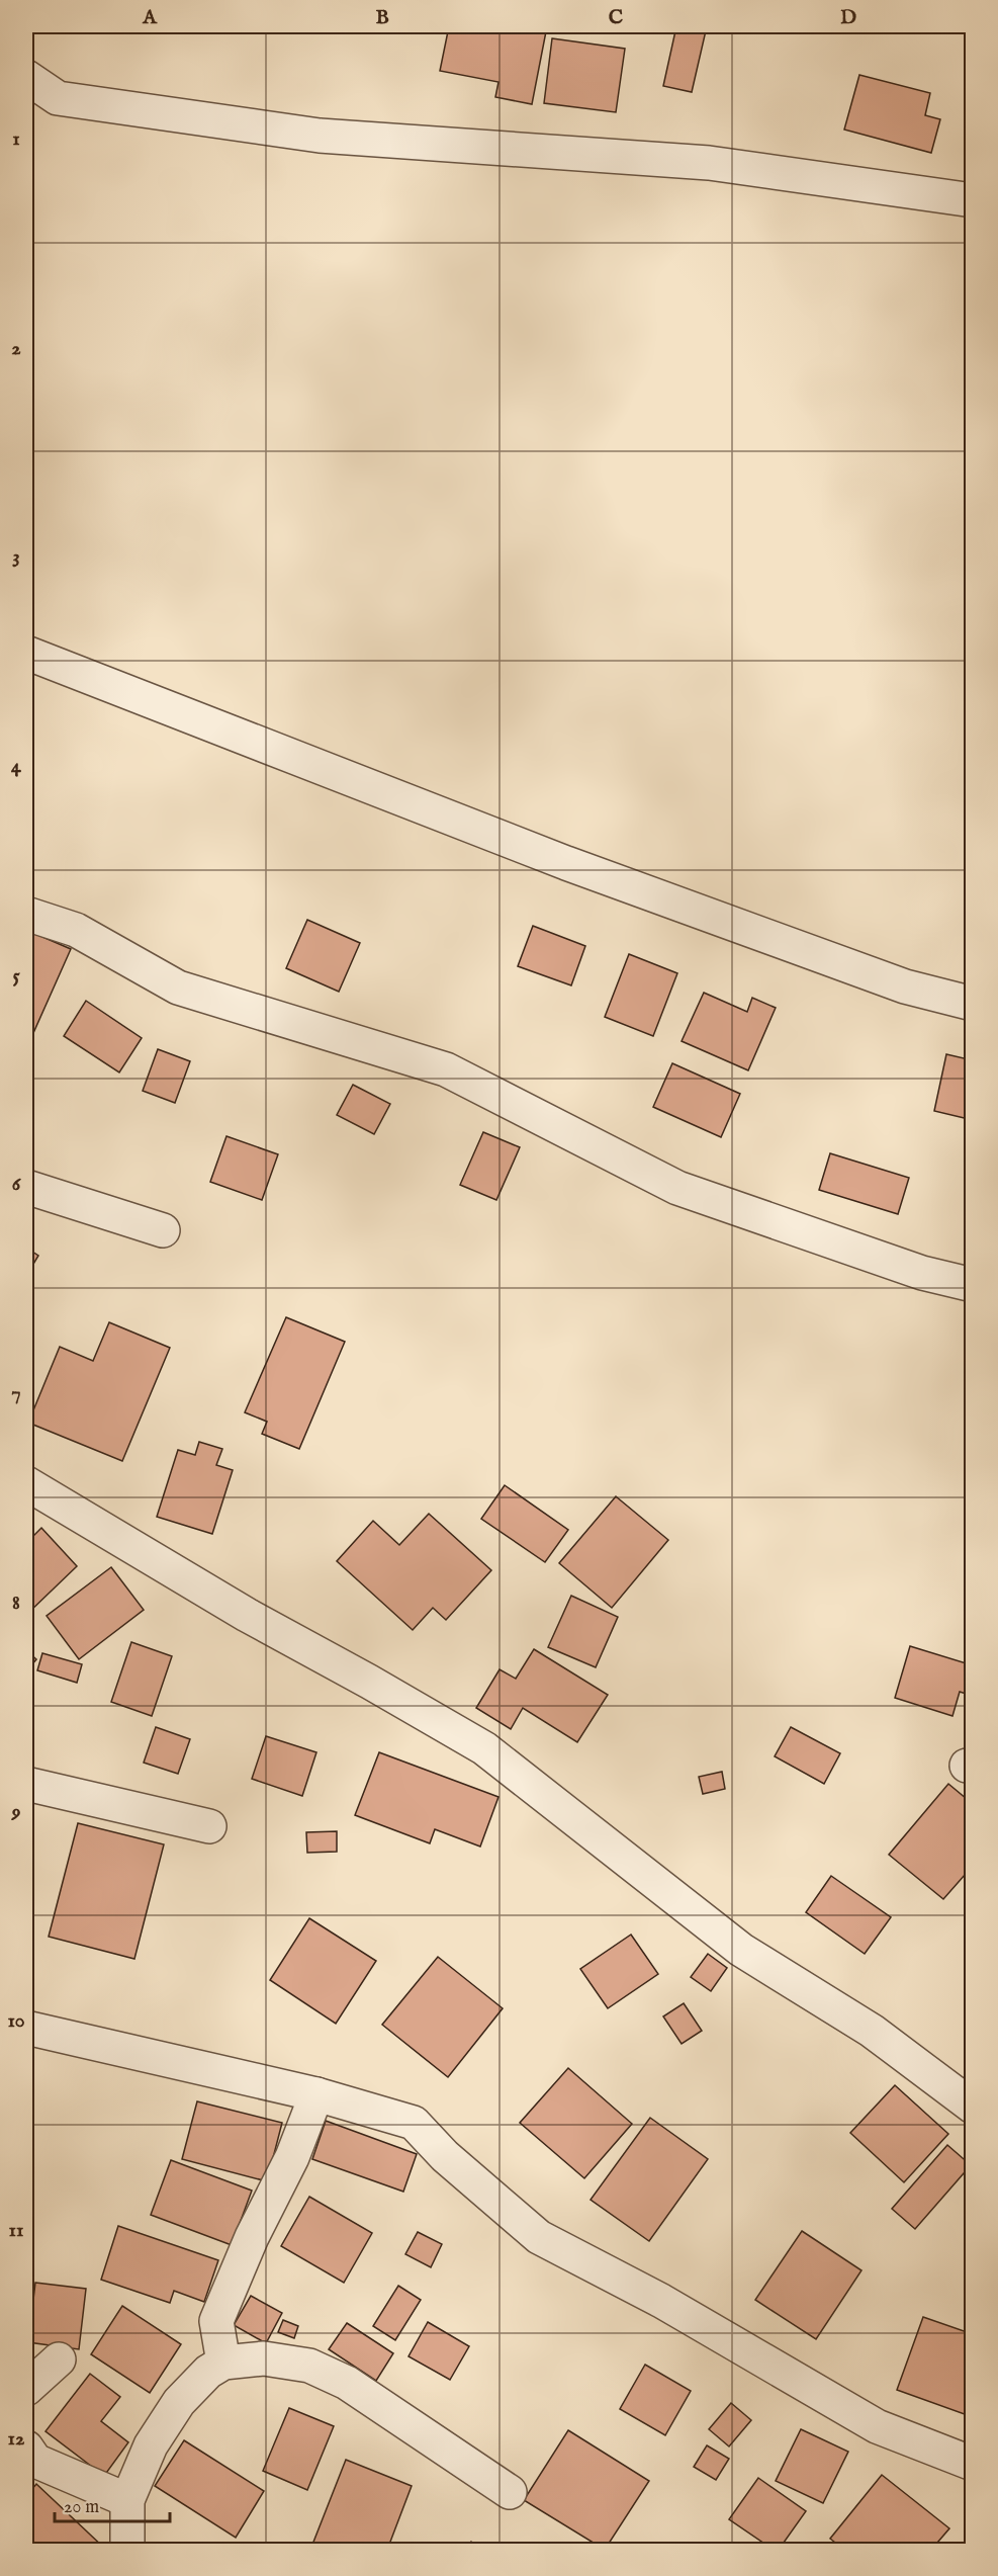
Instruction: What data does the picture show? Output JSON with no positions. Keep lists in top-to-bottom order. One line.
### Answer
{"scale_bar":"20 m","grid":{"columns":["A","B","C","D"],"rows":["1","2","3","4","5","6","7","8","9","10","11","12"]}}
